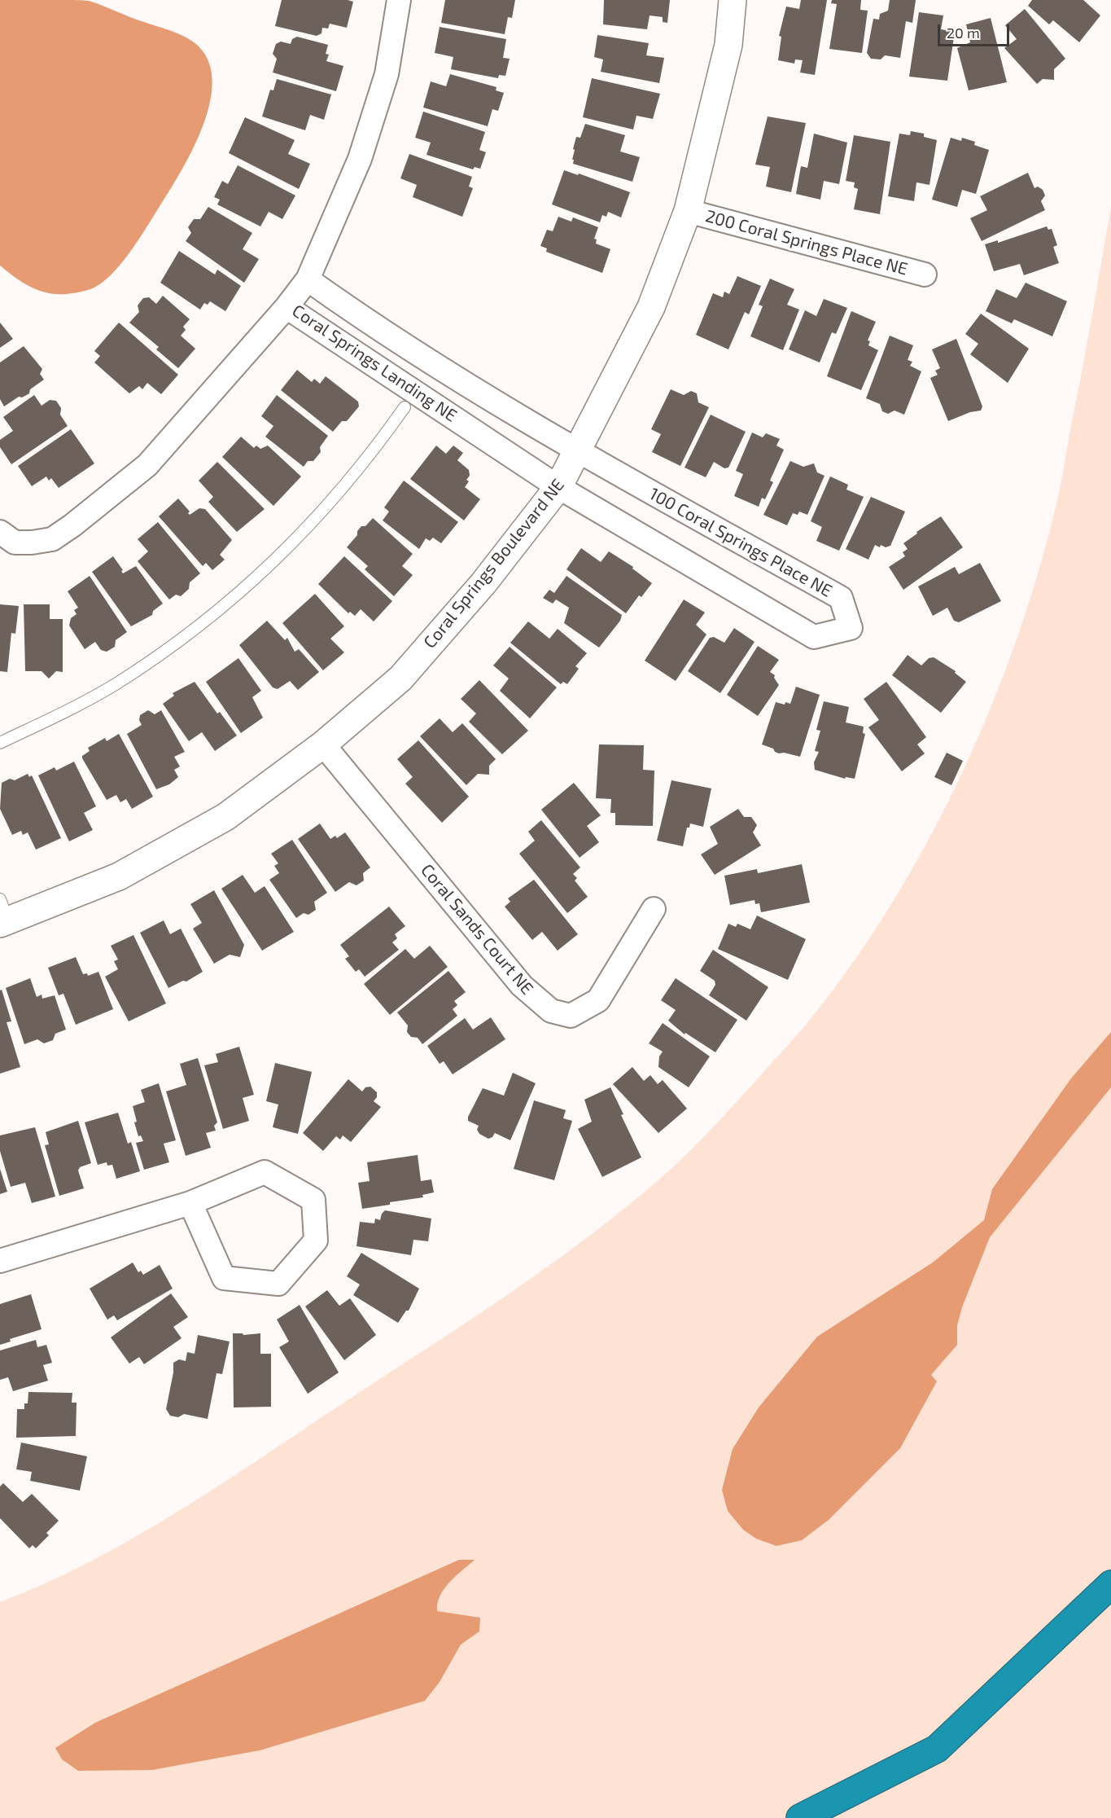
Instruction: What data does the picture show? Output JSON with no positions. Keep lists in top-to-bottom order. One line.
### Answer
{"streets":{"street":["200 Coral Springs Place NE","Coral Springs Landing NE","100 Coral Springs Place NE","Coral Springs Boulevard NE","Coral Sands Court NE"]},"crossings":[["200 Coral Springs Place NE","Coral Springs Boulevard NE"],["Coral Springs Landing NE","100 Coral Springs Place NE"],["Coral Springs Landing NE","Coral Springs Boulevard NE"],["100 Coral Springs Place NE","Coral Springs Boulevard NE"],["Coral Springs Boulevard NE","Coral Sands Court NE"]],"scale_bar":"20 m"}
